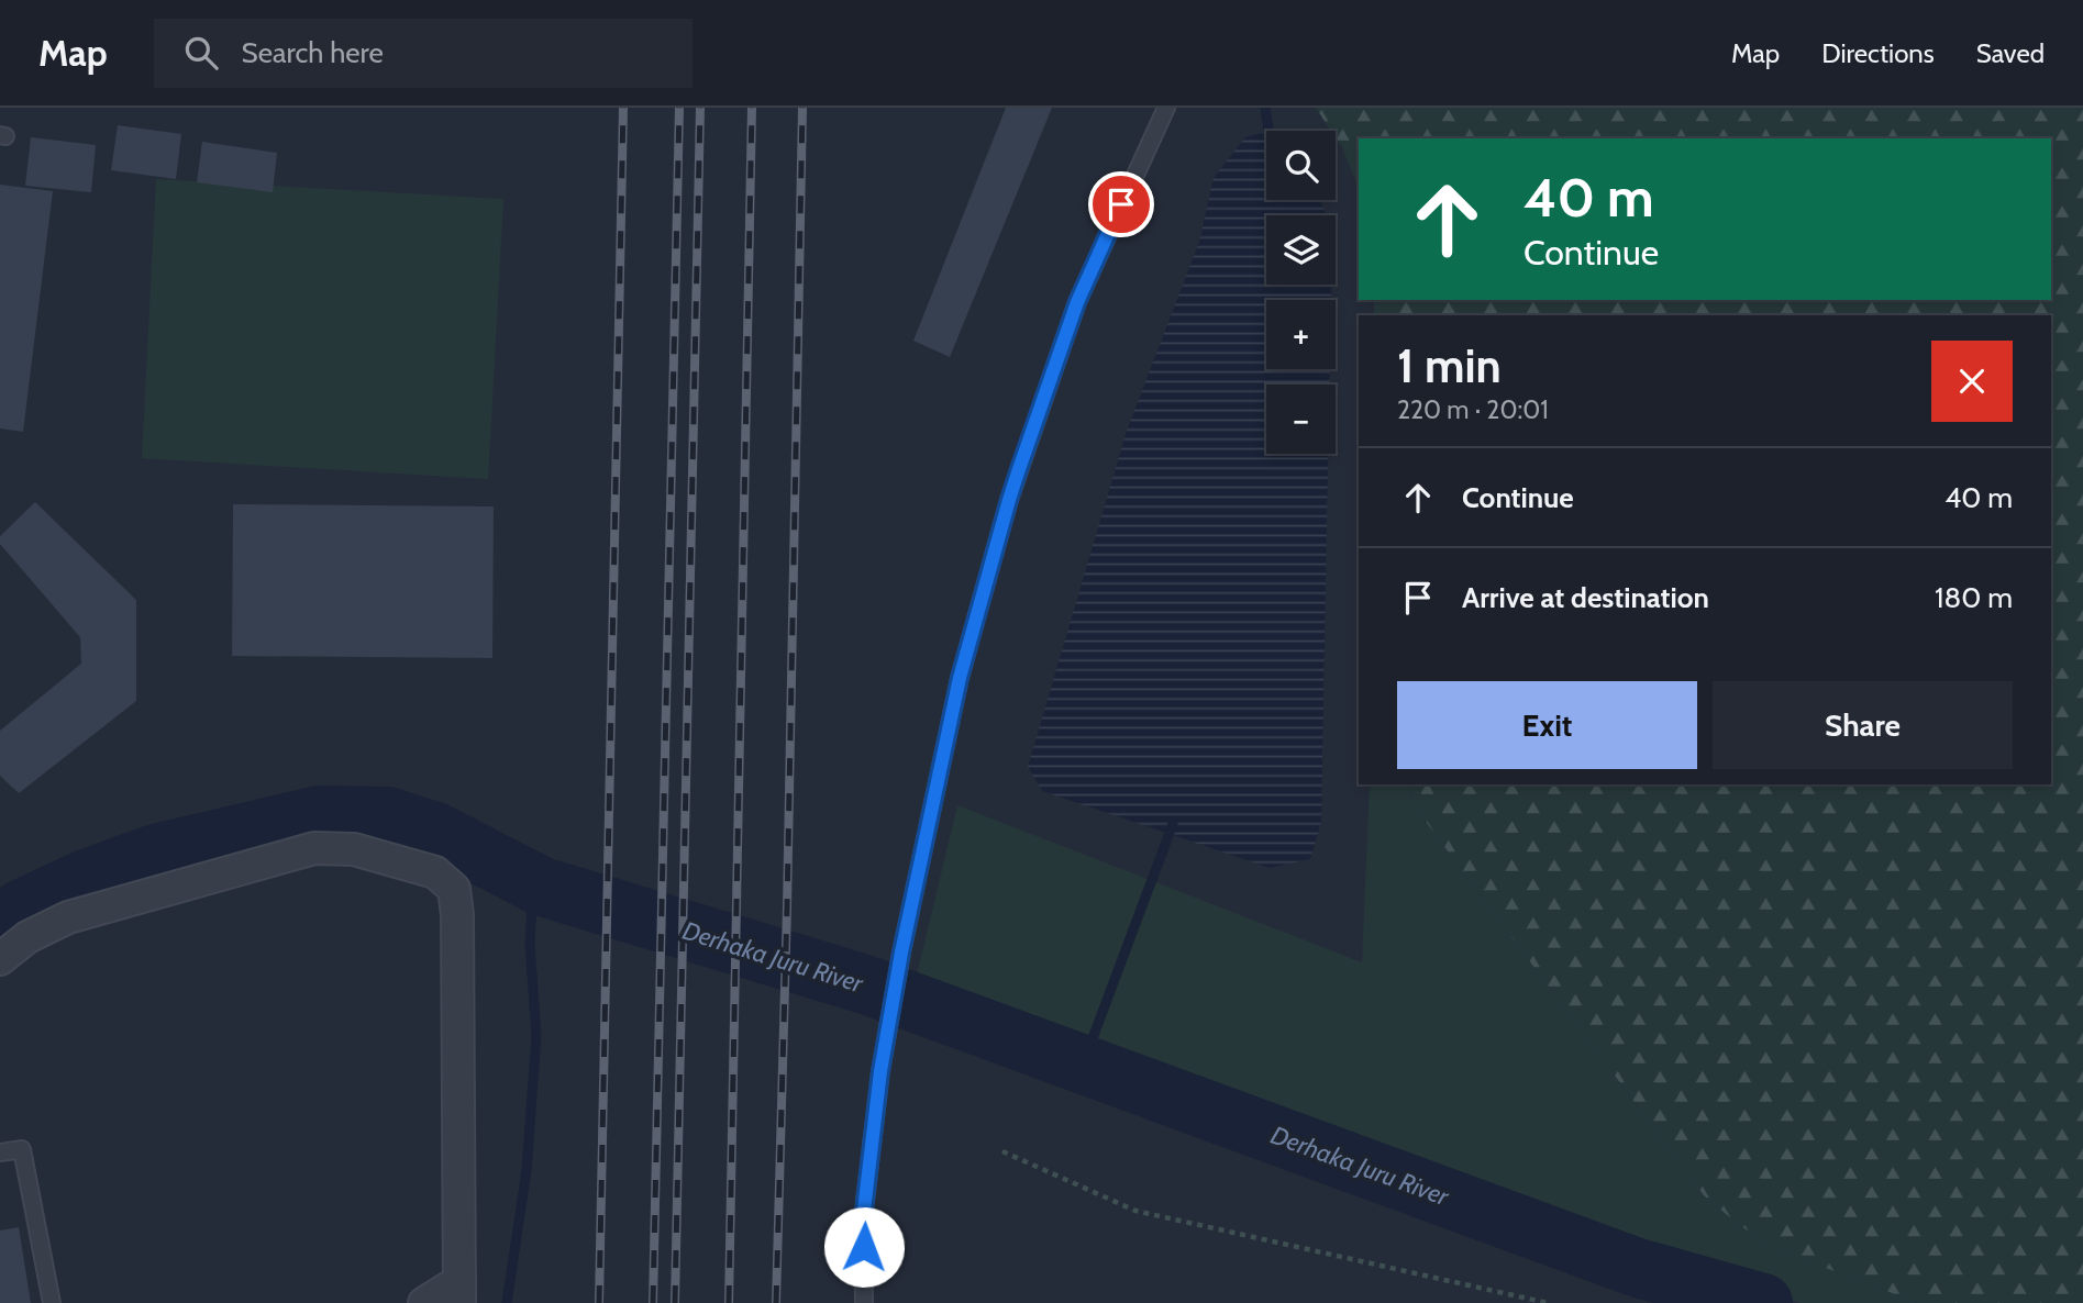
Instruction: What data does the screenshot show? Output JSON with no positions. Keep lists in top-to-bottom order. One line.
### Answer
{"water":["Derhaka Juru River"],"page":{"header":"Map","search":"Search here","nav":["Map","Directions","Saved"],"map_buttons":["+","−"],"turn":["40 m","Continue"],"heading":["1 min","220 m · 20:01"],"list":[{"name":"Continue","value":"40 m"},{"name":"Arrive at destination","value":"180 m"}],"buttons":["Exit","Share"]}}
